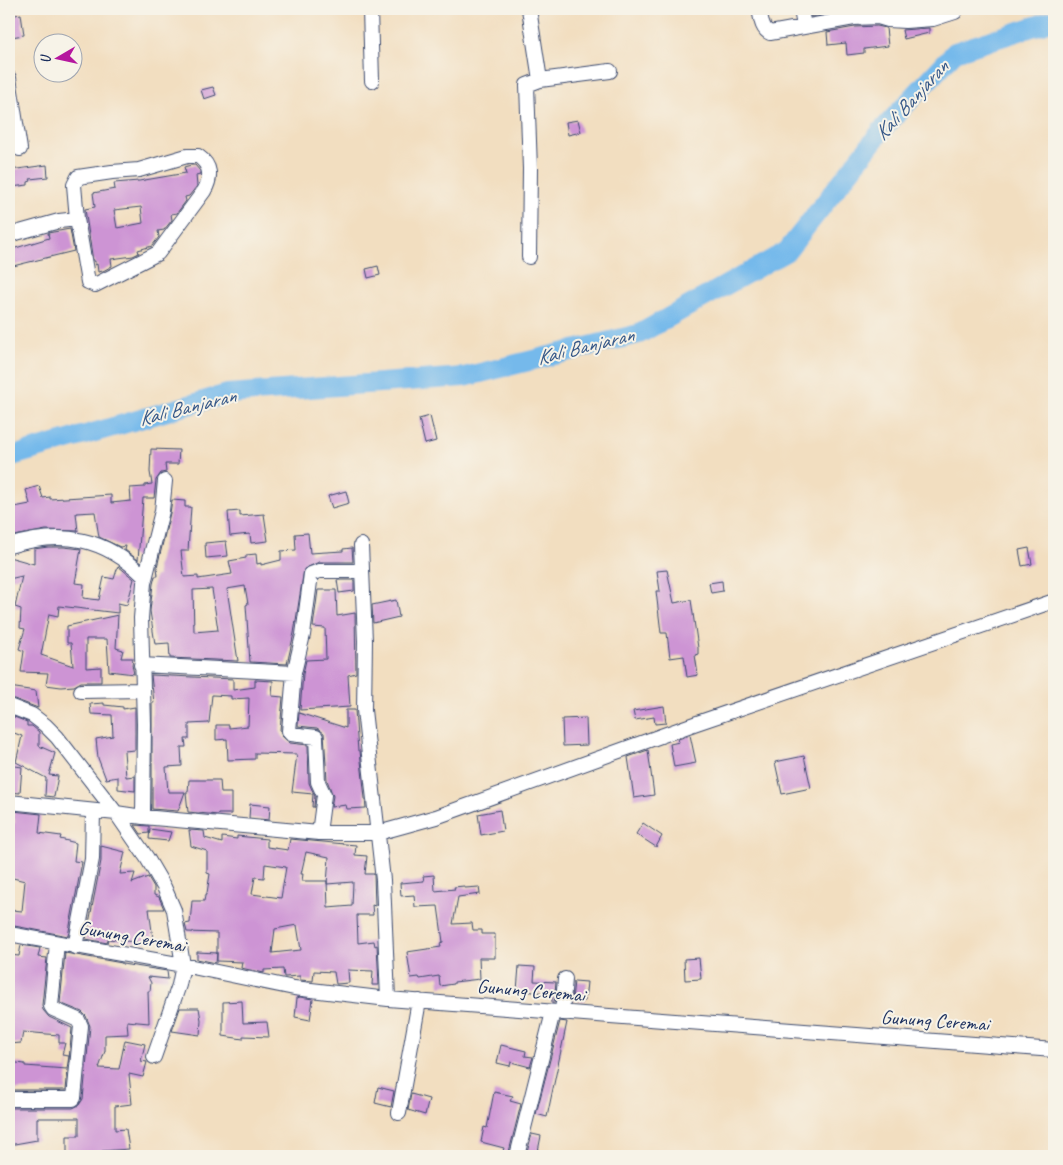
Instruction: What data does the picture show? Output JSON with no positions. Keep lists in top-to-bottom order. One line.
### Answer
{"streets":{"street":["Gunung Ceremai"]},"water":["Kali Banjaran"],"north":"left"}
